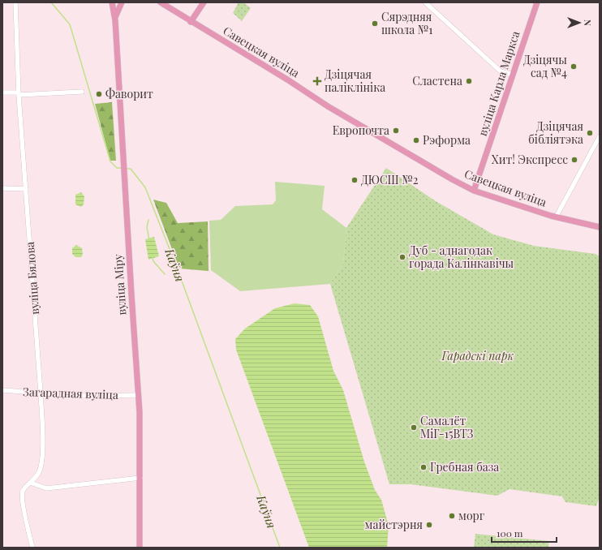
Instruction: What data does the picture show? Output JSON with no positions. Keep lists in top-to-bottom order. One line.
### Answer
{"streets":{"main road":["Савецкая вуліца","вуліца Карла Маркса","вуліца Міру"],"street":["вуліца Бялова","Загарадная вуліца"]},"crossings":[["Савецкая вуліца","вуліца Карла Маркса"],["вуліца Бялова","Загарадная вуліца"],["вуліца Міру","Загарадная вуліца"]],"water":["Каўня"],"parks":["Гарадскі парк"],"places":{"other":["Сярэдняя школа №1","Дзіцячы сад №4","Сластена","Фаворит","Европочта","Дзіцячая бібліятэка","Рэформа","Хит! Экспресс","ДЮСШ №2","Дуб - аднагодак горада Калінкавічы","Самалёт МіГ-15ВТЗ","Гребная база","морг","майстэрня"],"health":["Дзіцячая паліклініка"]},"scale_bar":"100 m","north":"right"}
